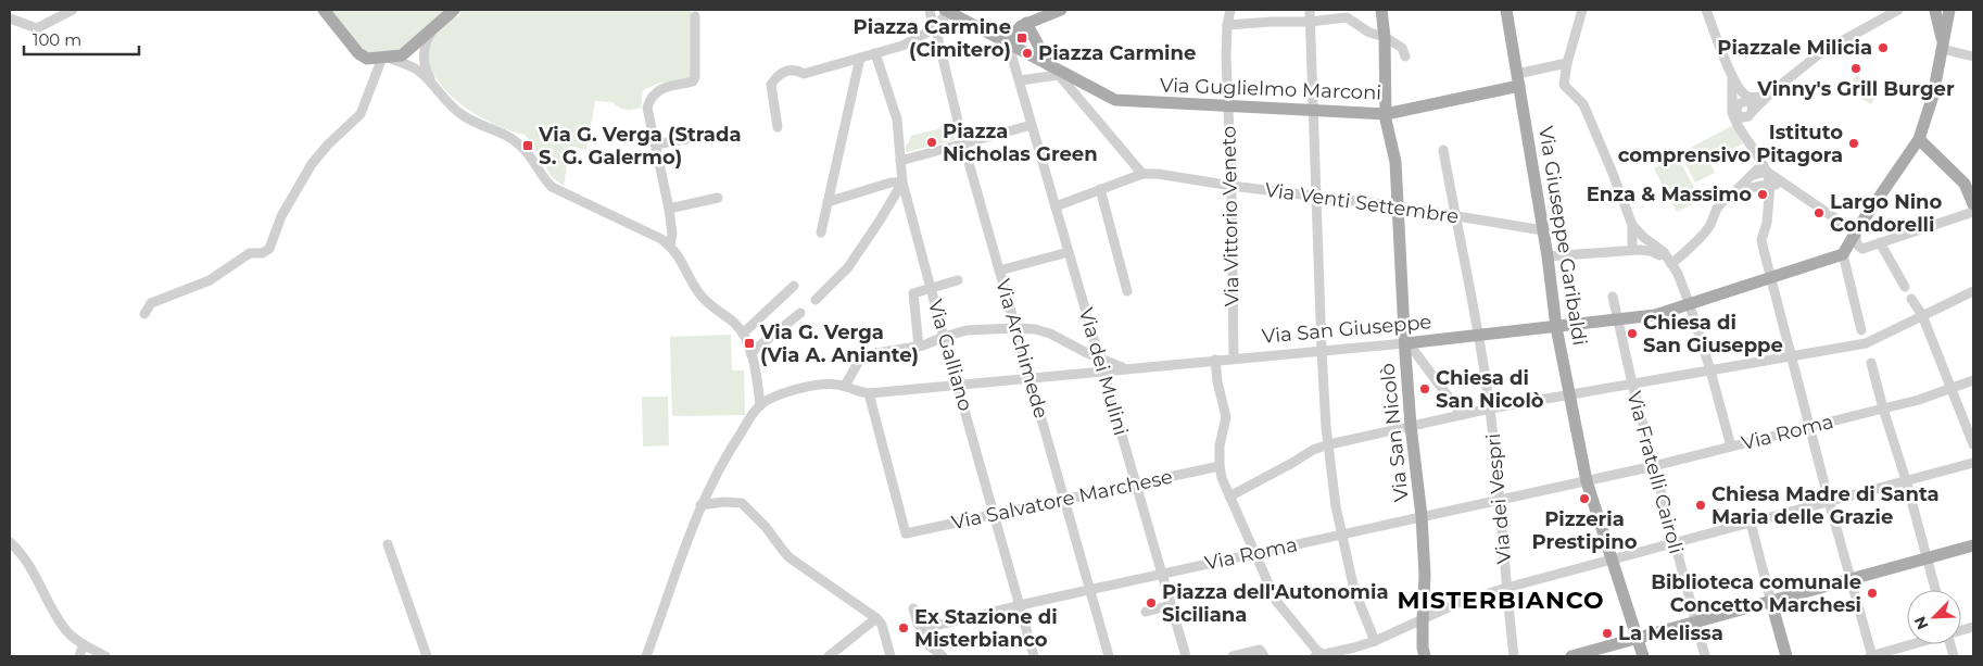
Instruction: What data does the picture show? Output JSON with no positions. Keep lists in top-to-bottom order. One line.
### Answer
{"streets":{"main road":["Via Guglielmo Marconi","Via Giuseppe Garibaldi","Via San Giuseppe","Via San Nicolò"],"street":["Via Venti Settembre","Via Vittorio Veneto","Via Archimede","Via Galliano","Via dei Mulini","Via Roma","Via Fratelli Cairoli","Via dei Vespri","Via Salvatore Marchese"]},"crossings":[["Via Guglielmo Marconi","Via Vittorio Veneto"],["Via Guglielmo Marconi","Via Giuseppe Garibaldi"],["Via Guglielmo Marconi","Via dei Mulini"],["Via Guglielmo Marconi","Via San Nicolò"],["Via Venti Settembre","Via Vittorio Veneto"],["Via Venti Settembre","Via Giuseppe Garibaldi"],["Via Venti Settembre","Via dei Mulini"],["Via Venti Settembre","Via San Nicolò"],["Via Venti Settembre","Via dei Vespri"],["Via Vittorio Veneto","Via San Giuseppe"],["Via Giuseppe Garibaldi","Via San Giuseppe"],["Via Giuseppe Garibaldi","Via Roma"],["Via San Giuseppe","Via Archimede"],["Via San Giuseppe","Via Galliano"],["Via San Giuseppe","Via dei Mulini"],["Via San Giuseppe","Via San Nicolò"],["Via San Giuseppe","Via Fratelli Cairoli"],["Via San Giuseppe","Via dei Vespri"],["Via San Giuseppe","Via Salvatore Marchese"],["Via Archimede","Via Roma"],["Via Archimede","Via Salvatore Marchese"],["Via Galliano","Via Roma"],["Via Galliano","Via Salvatore Marchese"],["Via dei Mulini","Via Roma"],["Via dei Mulini","Via Salvatore Marchese"],["Via San Nicolò","Via Roma"],["Via Roma","Via Fratelli Cairoli"],["Via Roma","Via dei Vespri"]],"districts":["MISTERBIANCO"],"places":{"transit":["Piazza Carmine (Cimitero)","Via G. Verga (Strada S. G. Galermo)","Via G. Verga (Via A. Aniante)"],"other":["Piazzale Milicia","Piazza Carmine","Vinny's Grill Burger","Piazza Nicholas Green","Istituto comprensivo Pitagora","Enza & Massimo","Largo Nino Condorelli","Chiesa di San Giuseppe","Chiesa di San Nicolò","Pizzeria Prestipino","Chiesa Madre di Santa Maria delle Grazie","Biblioteca comunale Concetto Marchesi","Piazza dell'Autonomia Siciliana","Ex Stazione di Misterbianco","La Melissa"]},"scale_bar":"100 m","north":"bottom left"}
